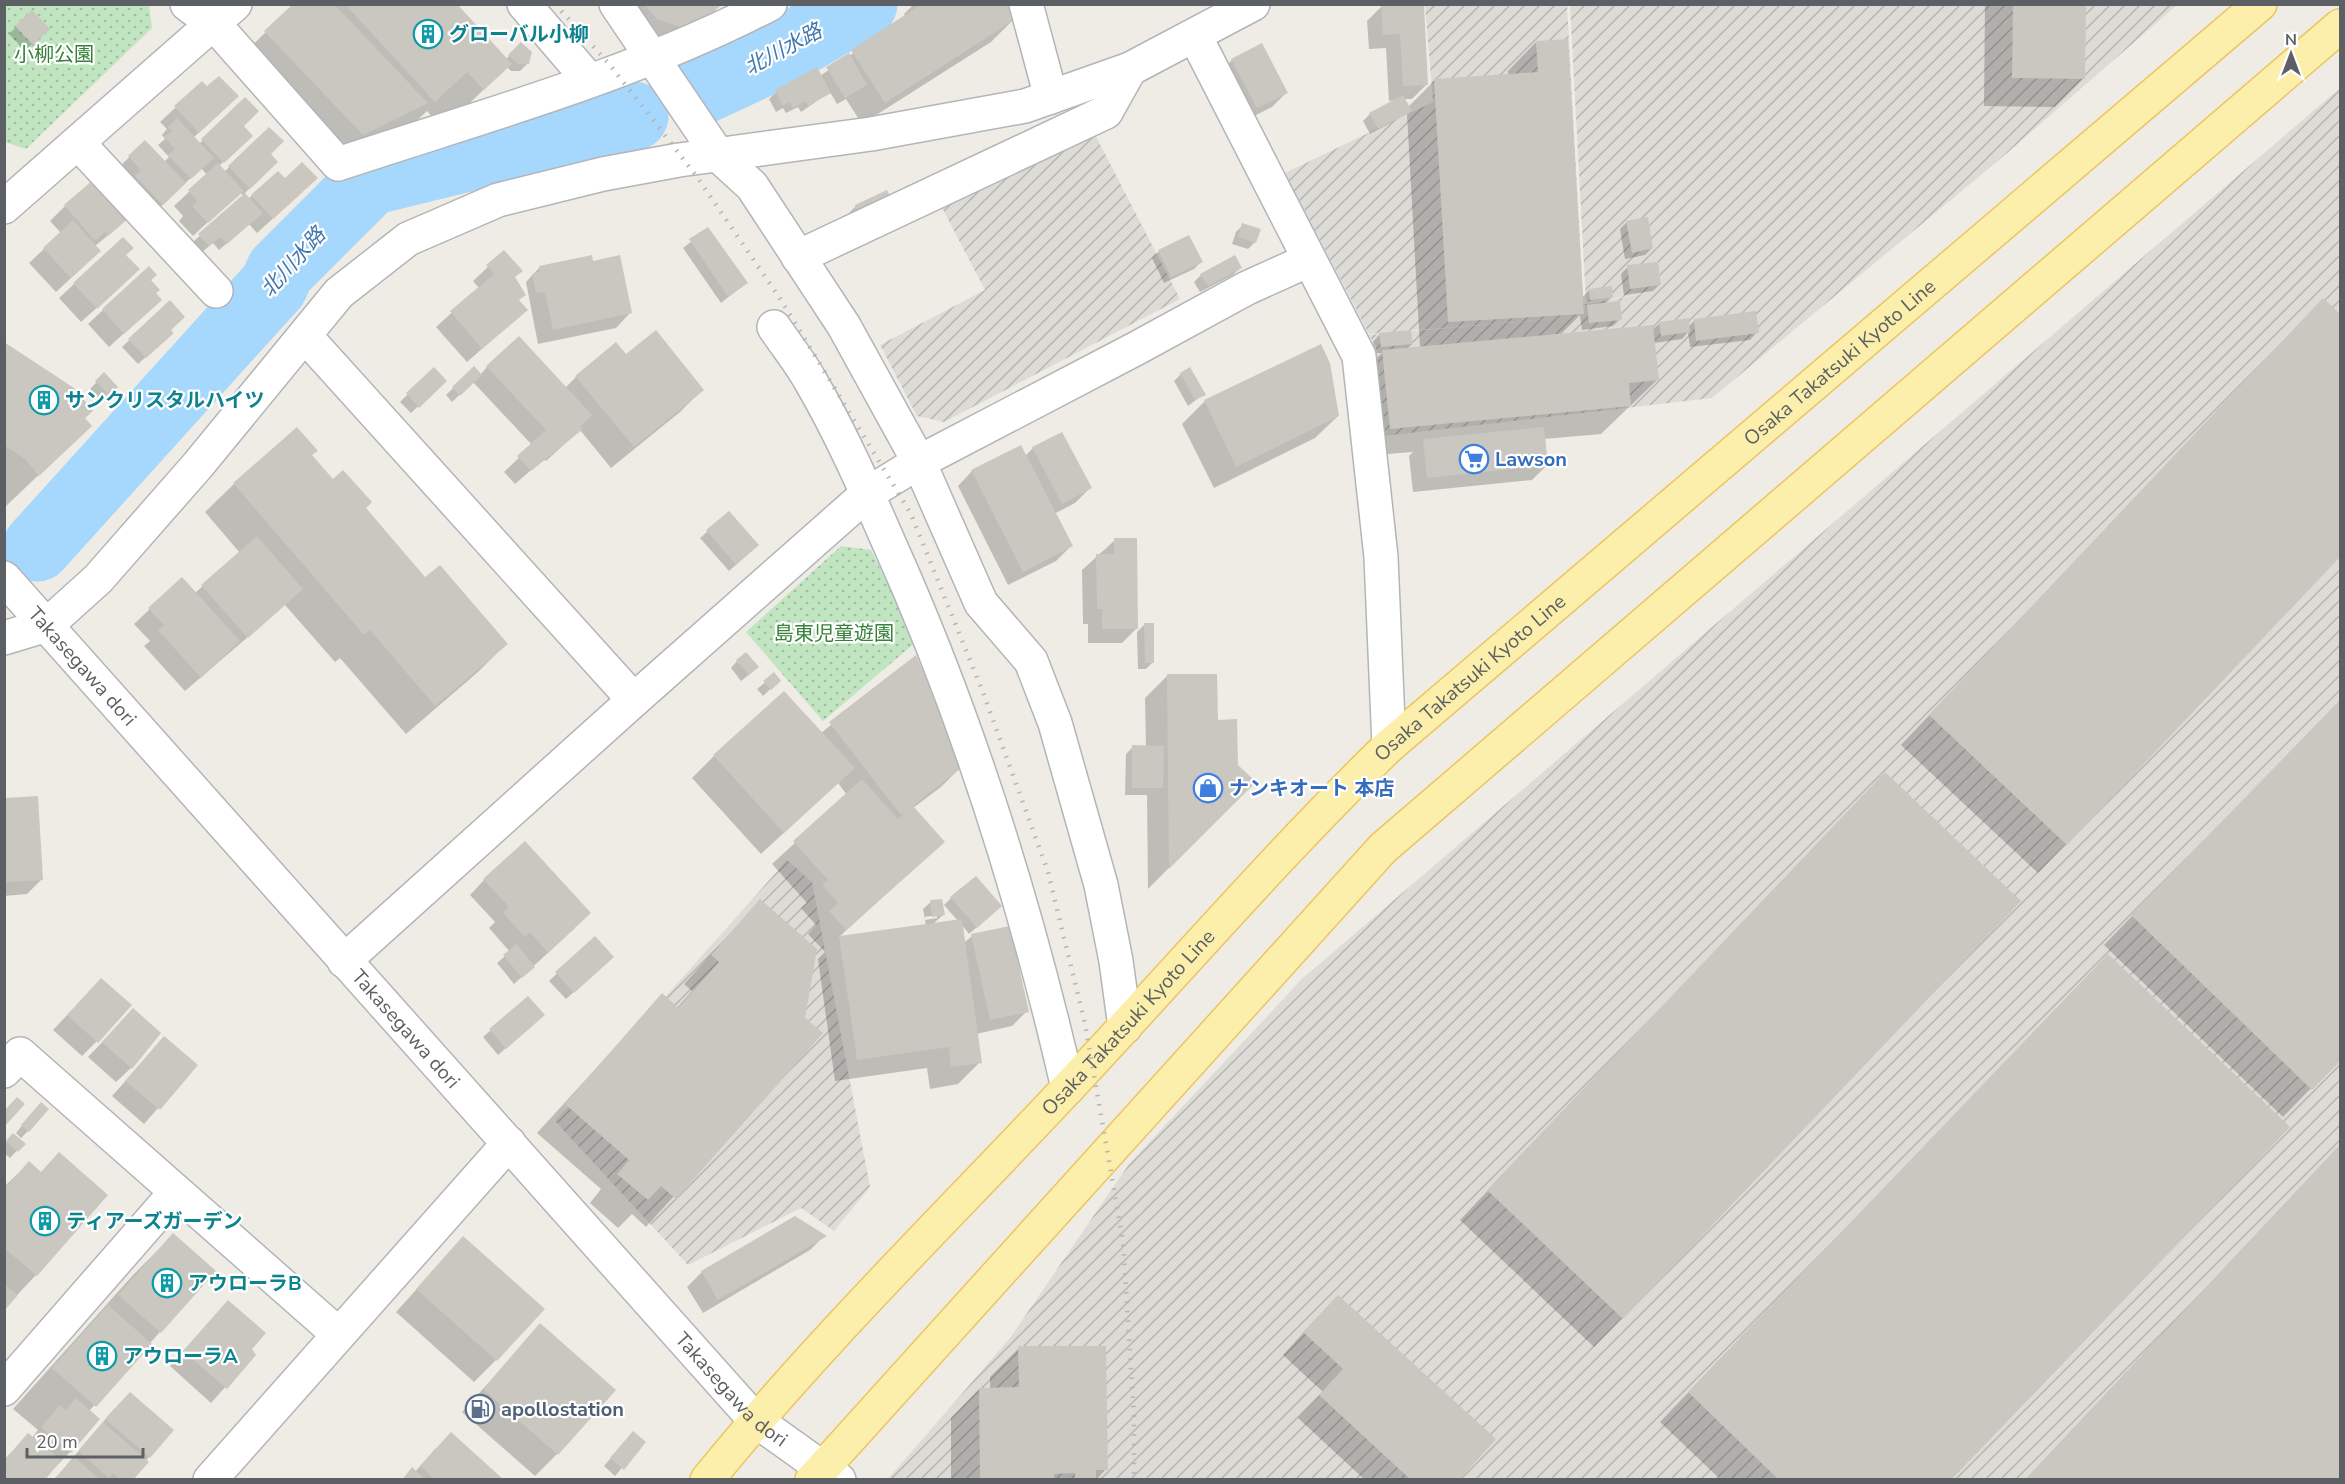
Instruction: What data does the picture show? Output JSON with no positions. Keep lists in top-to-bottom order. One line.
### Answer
{"streets":{"main road":["Osaka Takatsuki Kyoto Line"],"street":["Takasegawa dori"]},"crossings":[["Osaka Takatsuki Kyoto Line","Takasegawa dori"]],"water":["北川水路"],"parks":["小柳公園","島東児童遊園"],"places":{"building":["グローバル小柳","サンクリスタルハイツ","ティアーズガーデン","アウローラB","アウローラA"],"supermarket":["Lawson"],"shop":["ナンキオート 本店"],"fuel station":["apollostation"]},"scale_bar":"20 m","north":"top"}
